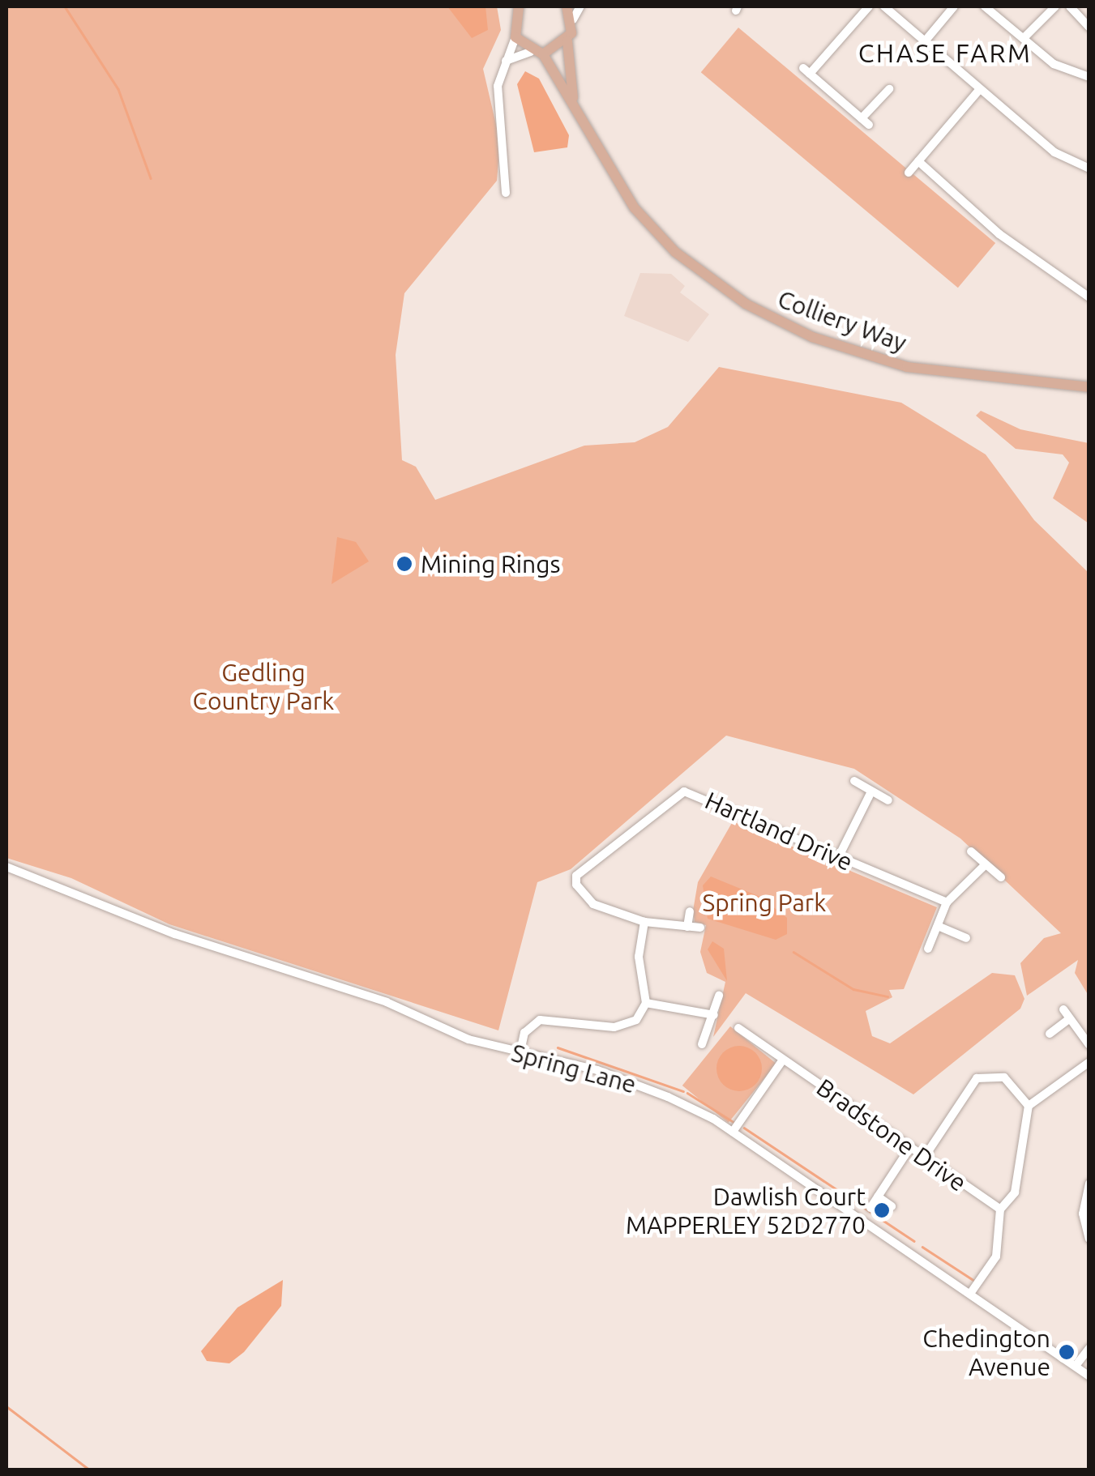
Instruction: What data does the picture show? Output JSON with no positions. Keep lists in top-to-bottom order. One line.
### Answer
{"streets":{"main road":["Colliery Way"],"street":["Hartland Drive","Spring Lane","Bradstone Drive"]},"districts":["CHASE FARM"],"parks":["Gedling Country Park","Spring Park"],"places":["Mining Rings","Dawlish Court MAPPERLEY 52D2770","Chedington Avenue"]}
